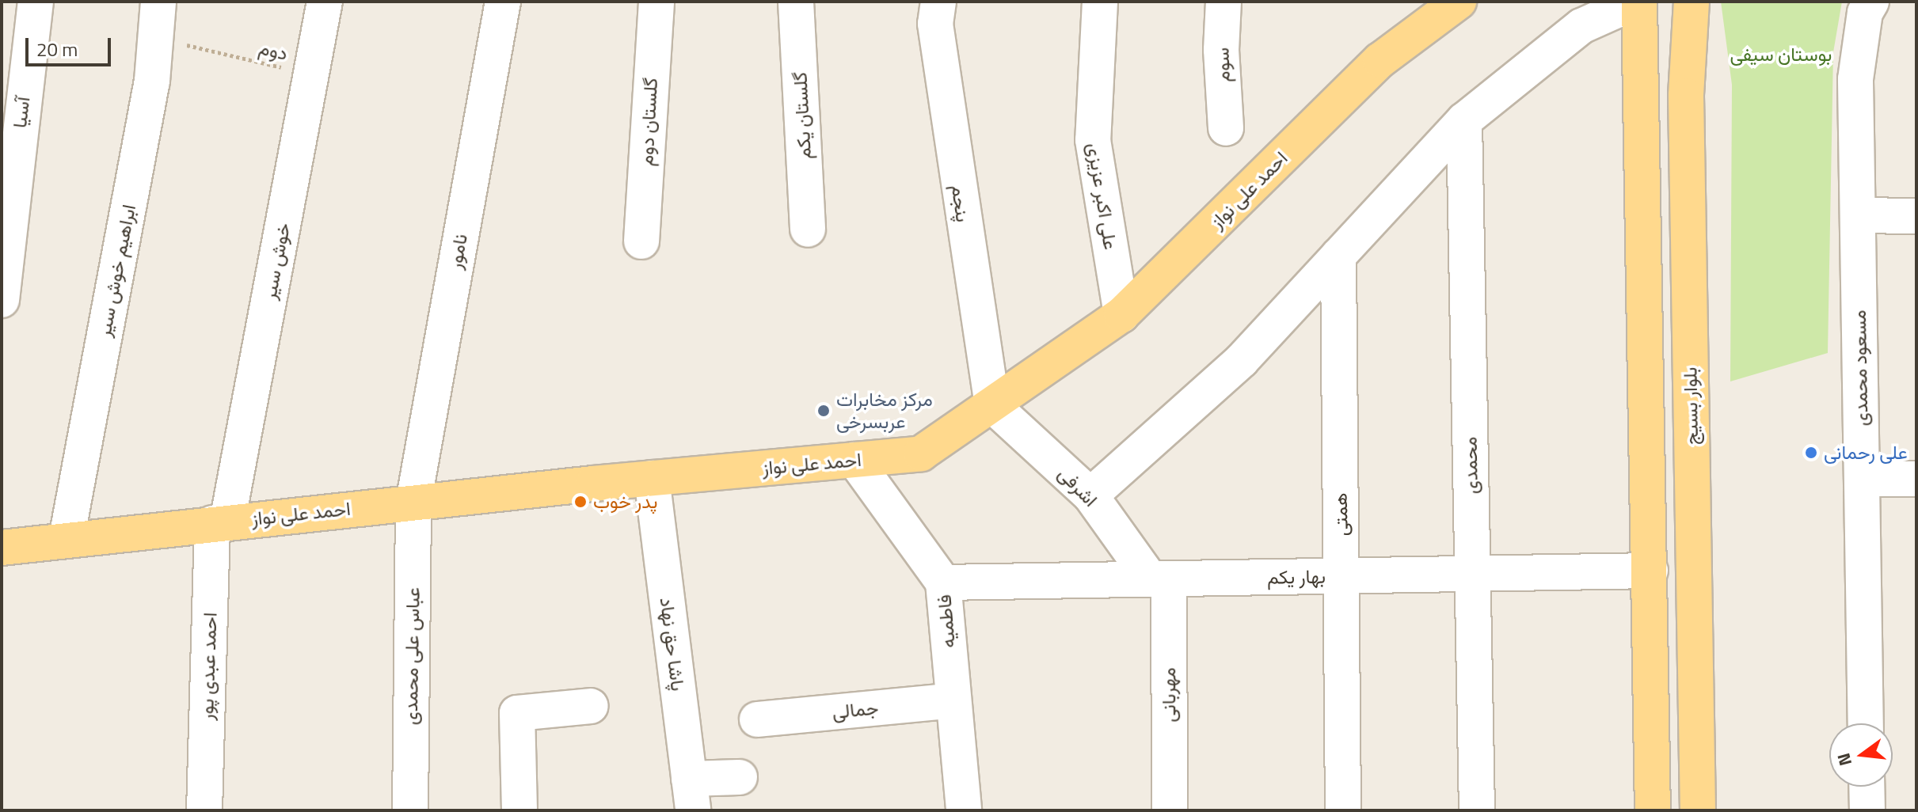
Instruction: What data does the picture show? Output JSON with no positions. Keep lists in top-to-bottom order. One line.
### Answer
{"streets":{"main road":["احمد علی نواز","بلوار بسیج"],"street":["سوم","آسیا","گلستان یکم","گلستان دوم","علی اکبر عزیزی","پنجم","نامور","خوش سیر","ابراهیم خوش سیر","مسعود محمدی","محمدی","اشرفی","همتی","بهار یکم","فاطمیه","پاشا حق نهاد","عباس علی محمدی","احمد عبدی پور","مهربانی","جمالی"],"path":["دوم"]},"crossings":[["دوم","خوش سیر"],["دوم","ابراهیم خوش سیر"],["احمد علی نواز","علی اکبر عزیزی"],["احمد علی نواز","پنجم"],["احمد علی نواز","نامور"],["احمد علی نواز","خوش سیر"],["احمد علی نواز","ابراهیم خوش سیر"],["احمد علی نواز","اشرفی"],["احمد علی نواز","فاطمیه"],["احمد علی نواز","پاشا حق نهاد"],["احمد علی نواز","عباس علی محمدی"],["احمد علی نواز","احمد عبدی پور"],["پنجم","اشرفی"],["نامور","عباس علی محمدی"],["خوش سیر","احمد عبدی پور"],["محمدی","بهار یکم"],["اشرفی","بهار یکم"],["اشرفی","مهربانی"],["همتی","بهار یکم"],["بهار یکم","فاطمیه"],["بهار یکم","مهربانی"],["فاطمیه","جمالی"]],"parks":["بوستان سیفی"],"places":["مرکز مخابرات عربسرخی","علی رحمانی","پدر خوب"],"scale_bar":"20 m","north":"left"}
